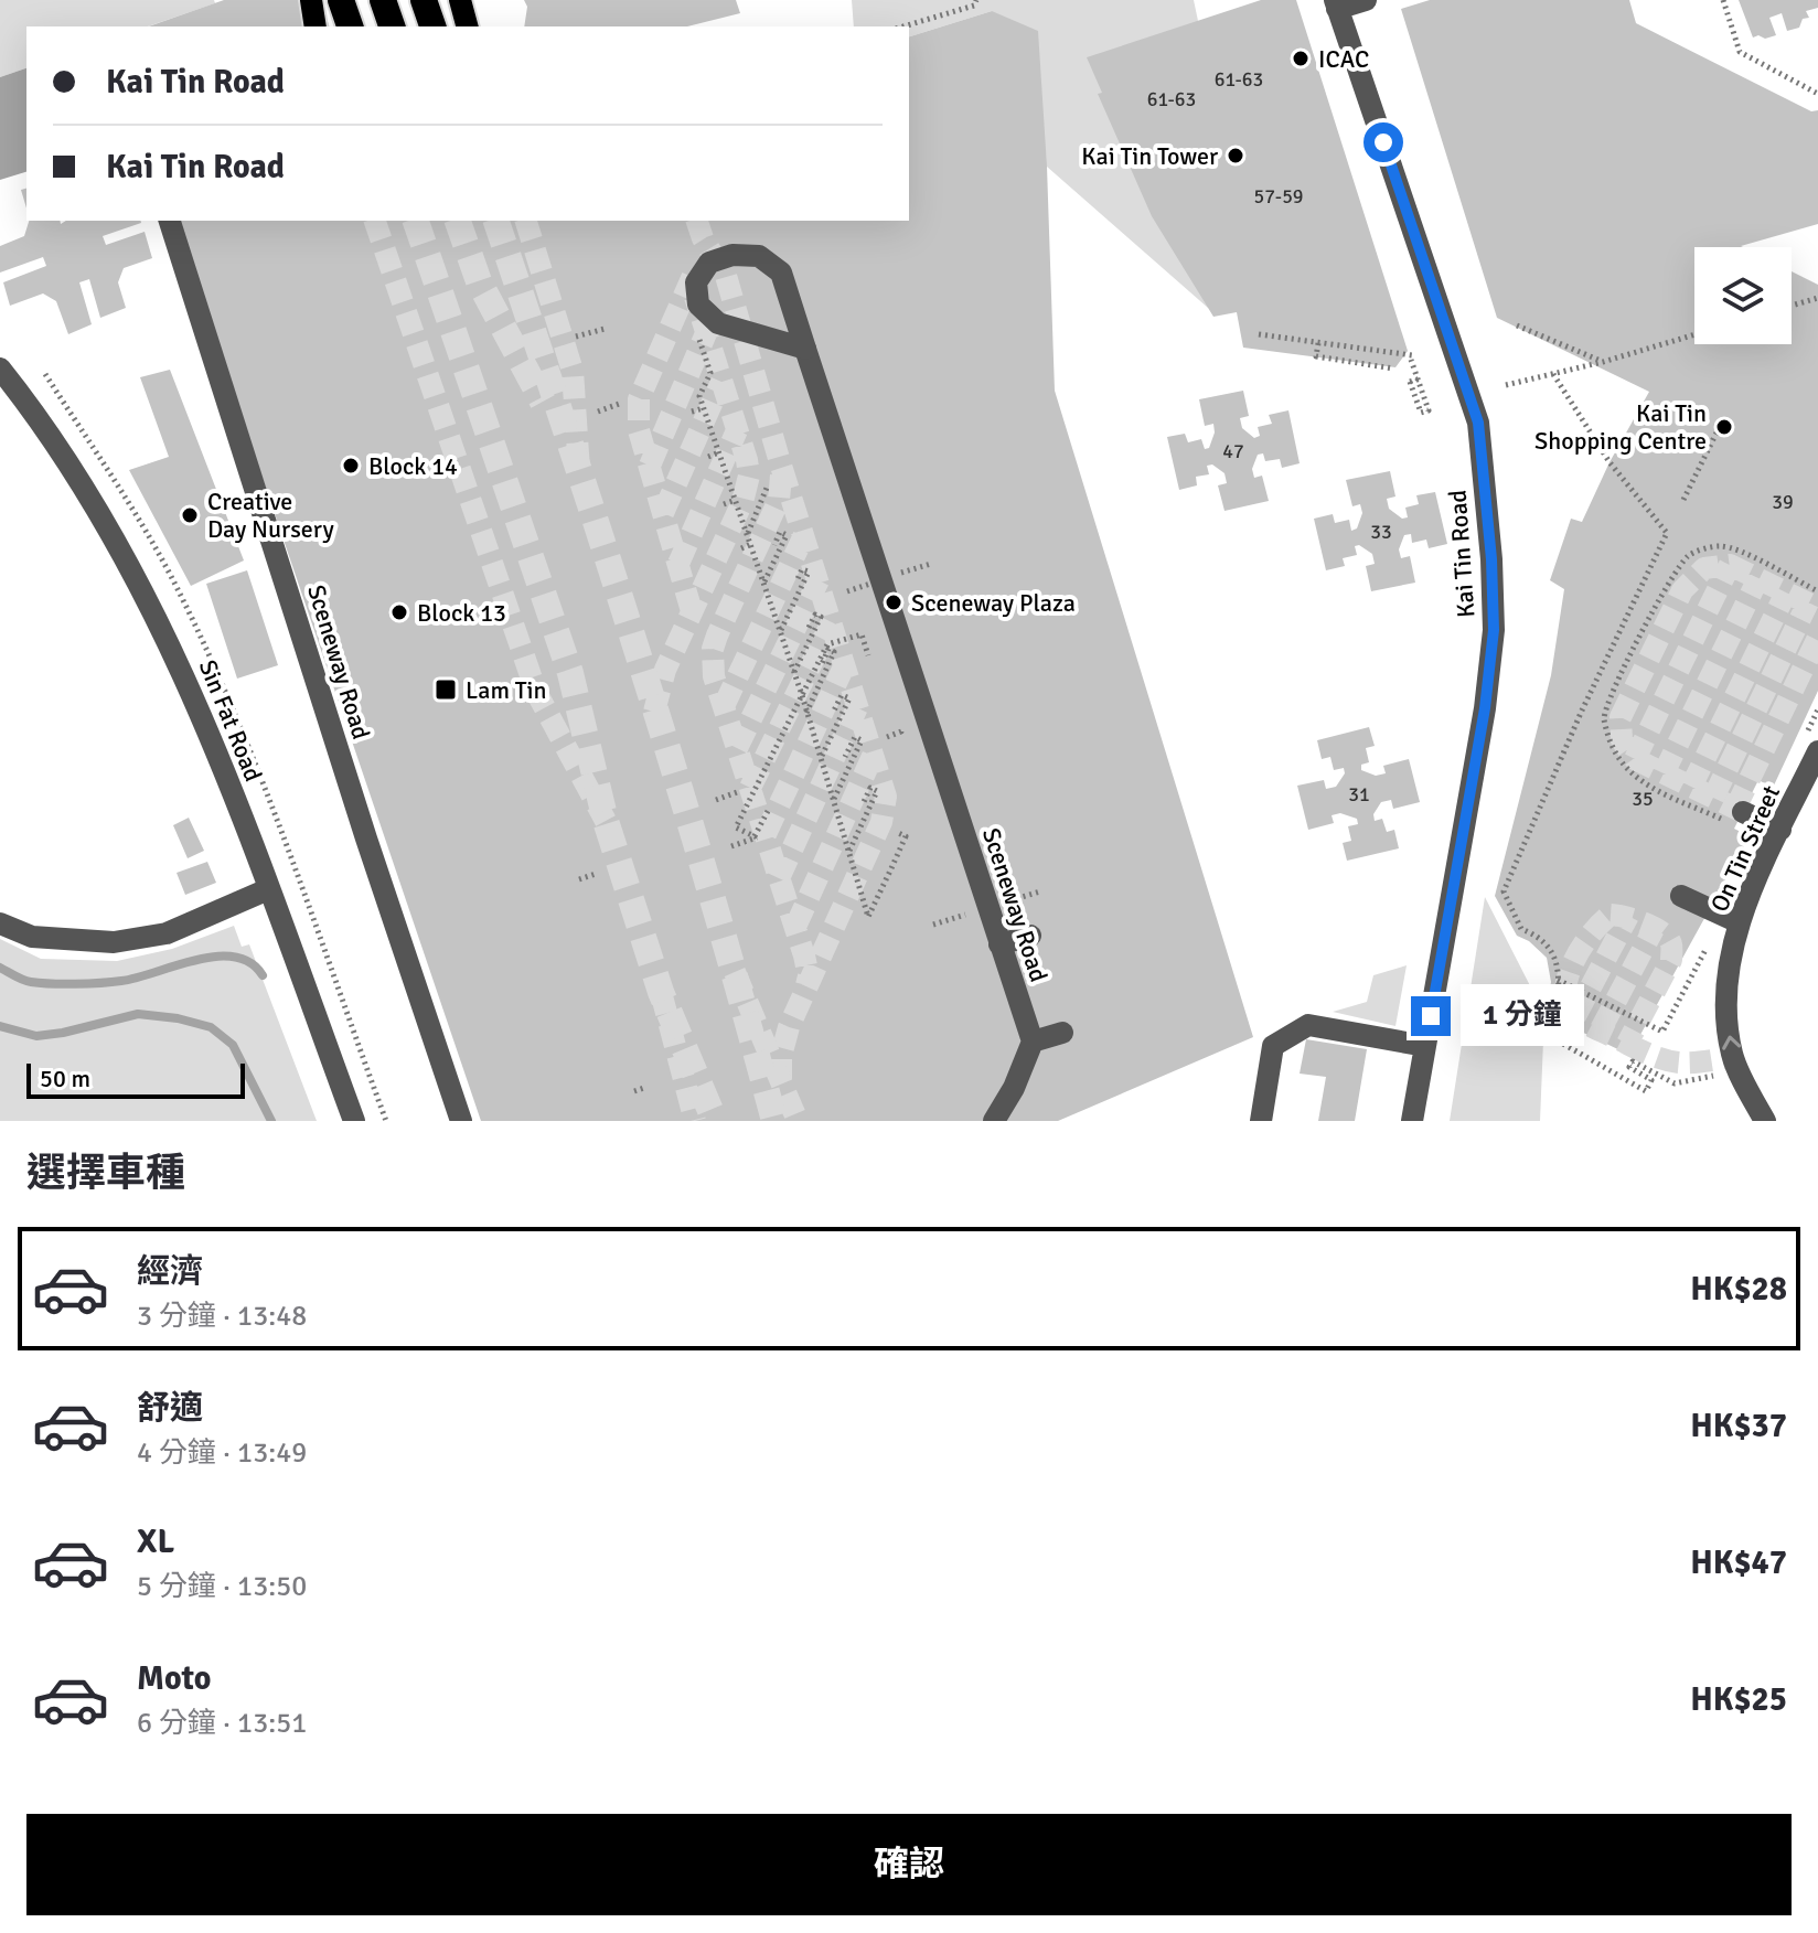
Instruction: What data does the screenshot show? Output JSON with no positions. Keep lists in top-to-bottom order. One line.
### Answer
{"streets":{"street":["Kai Tin Road","Sceneway Road","Sin Fat Road","On Tin Street"]},"one_way":["On Tin Street"],"places":{"other":["ICAC","Kai Tin Tower","Kai Tin Shopping Centre","Block 14","Creative Day Nursery","Sceneway Plaza","Block 13"],"transit":["Lam Tin"]},"house_numbers":["61-63","61-63","57-59","47","39","33","31","35"],"scale_bar":"50 m","page":{"banner":["Kai Tin Road","Kai Tin Road"],"bubble":"1 分鐘","scale":"50 m","heading":"選擇車種","list":[{"name":"經濟","note":"3 分鐘 · 13:48","value":"HK$28"},{"name":"舒適","note":"4 分鐘 · 13:49","value":"HK$37"},{"name":"XL","note":"5 分鐘 · 13:50","value":"HK$47"},{"name":"Moto","note":"6 分鐘 · 13:51","value":"HK$25"}],"buttons":"確認"}}
